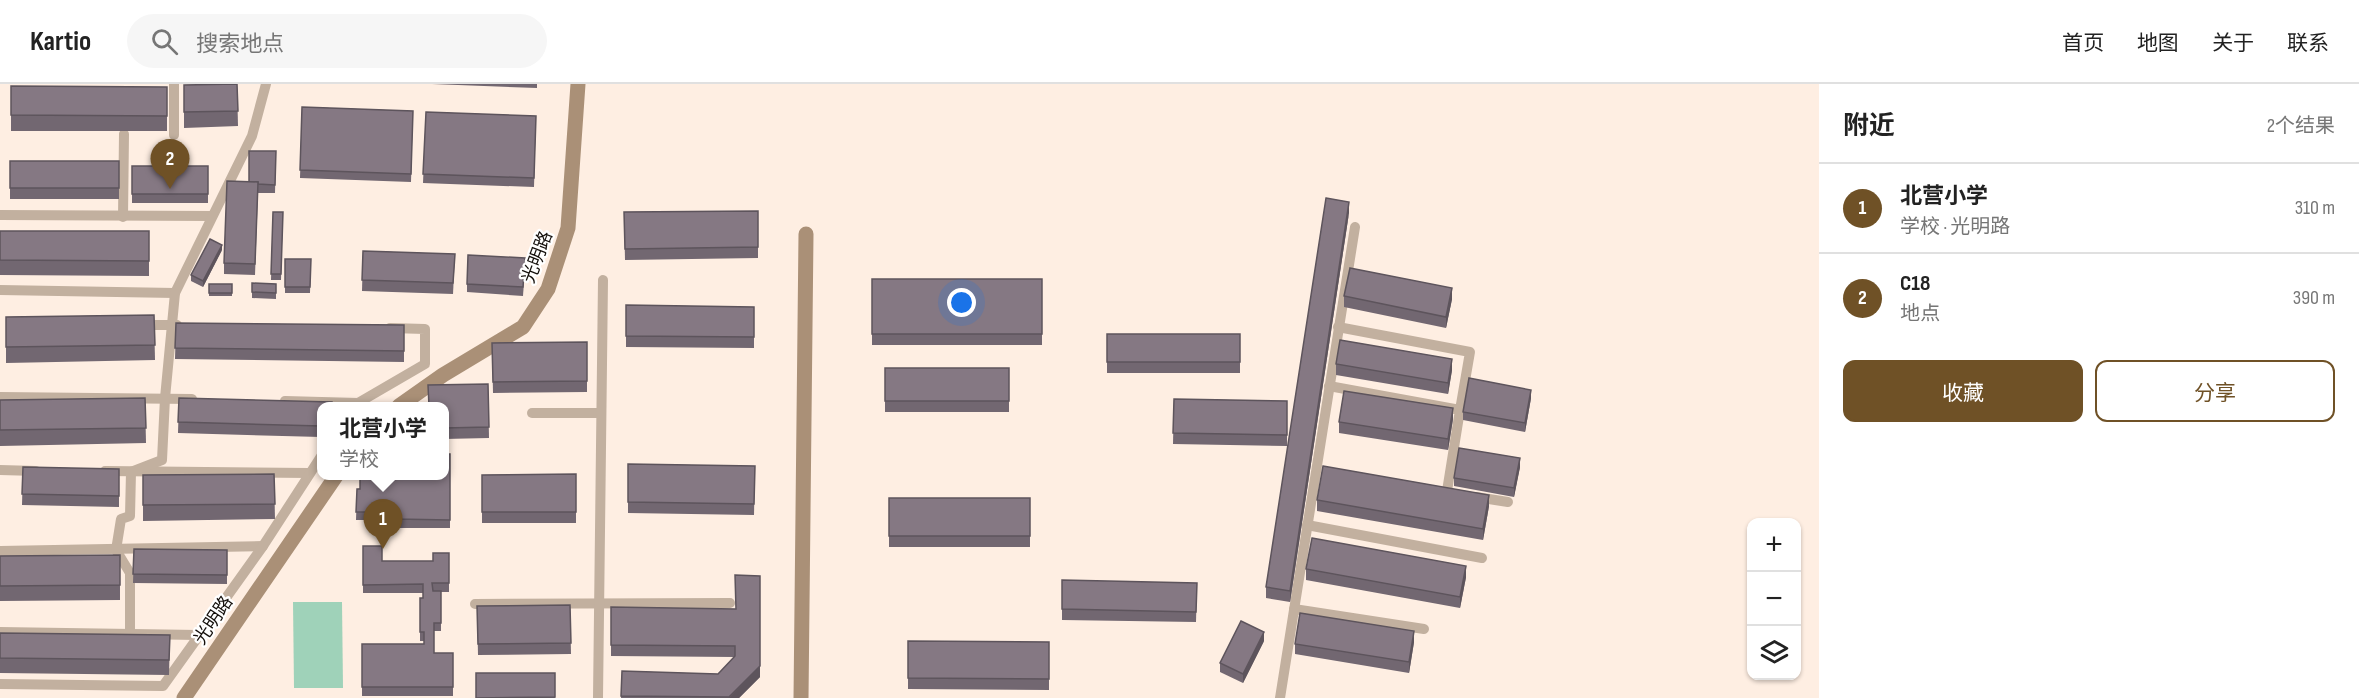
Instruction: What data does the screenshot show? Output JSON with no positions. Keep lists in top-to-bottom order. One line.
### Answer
{"streets":{"street":["光明路"]},"page":{"header":"Kartio","search":"搜索地点","nav":["首页","地图","关于","联系"],"heading":["附近","2个结果"],"pins":["2","1"],"list":[{"mark":"1","name":"北营小学","note":"学校 · 光明路","value":"310 m"},{"mark":"2","name":"C18","note":"地点","value":"390 m"}],"buttons":["收藏","分享"],"popup":["北营小学","学校"],"map_buttons":["+","−"]}}
